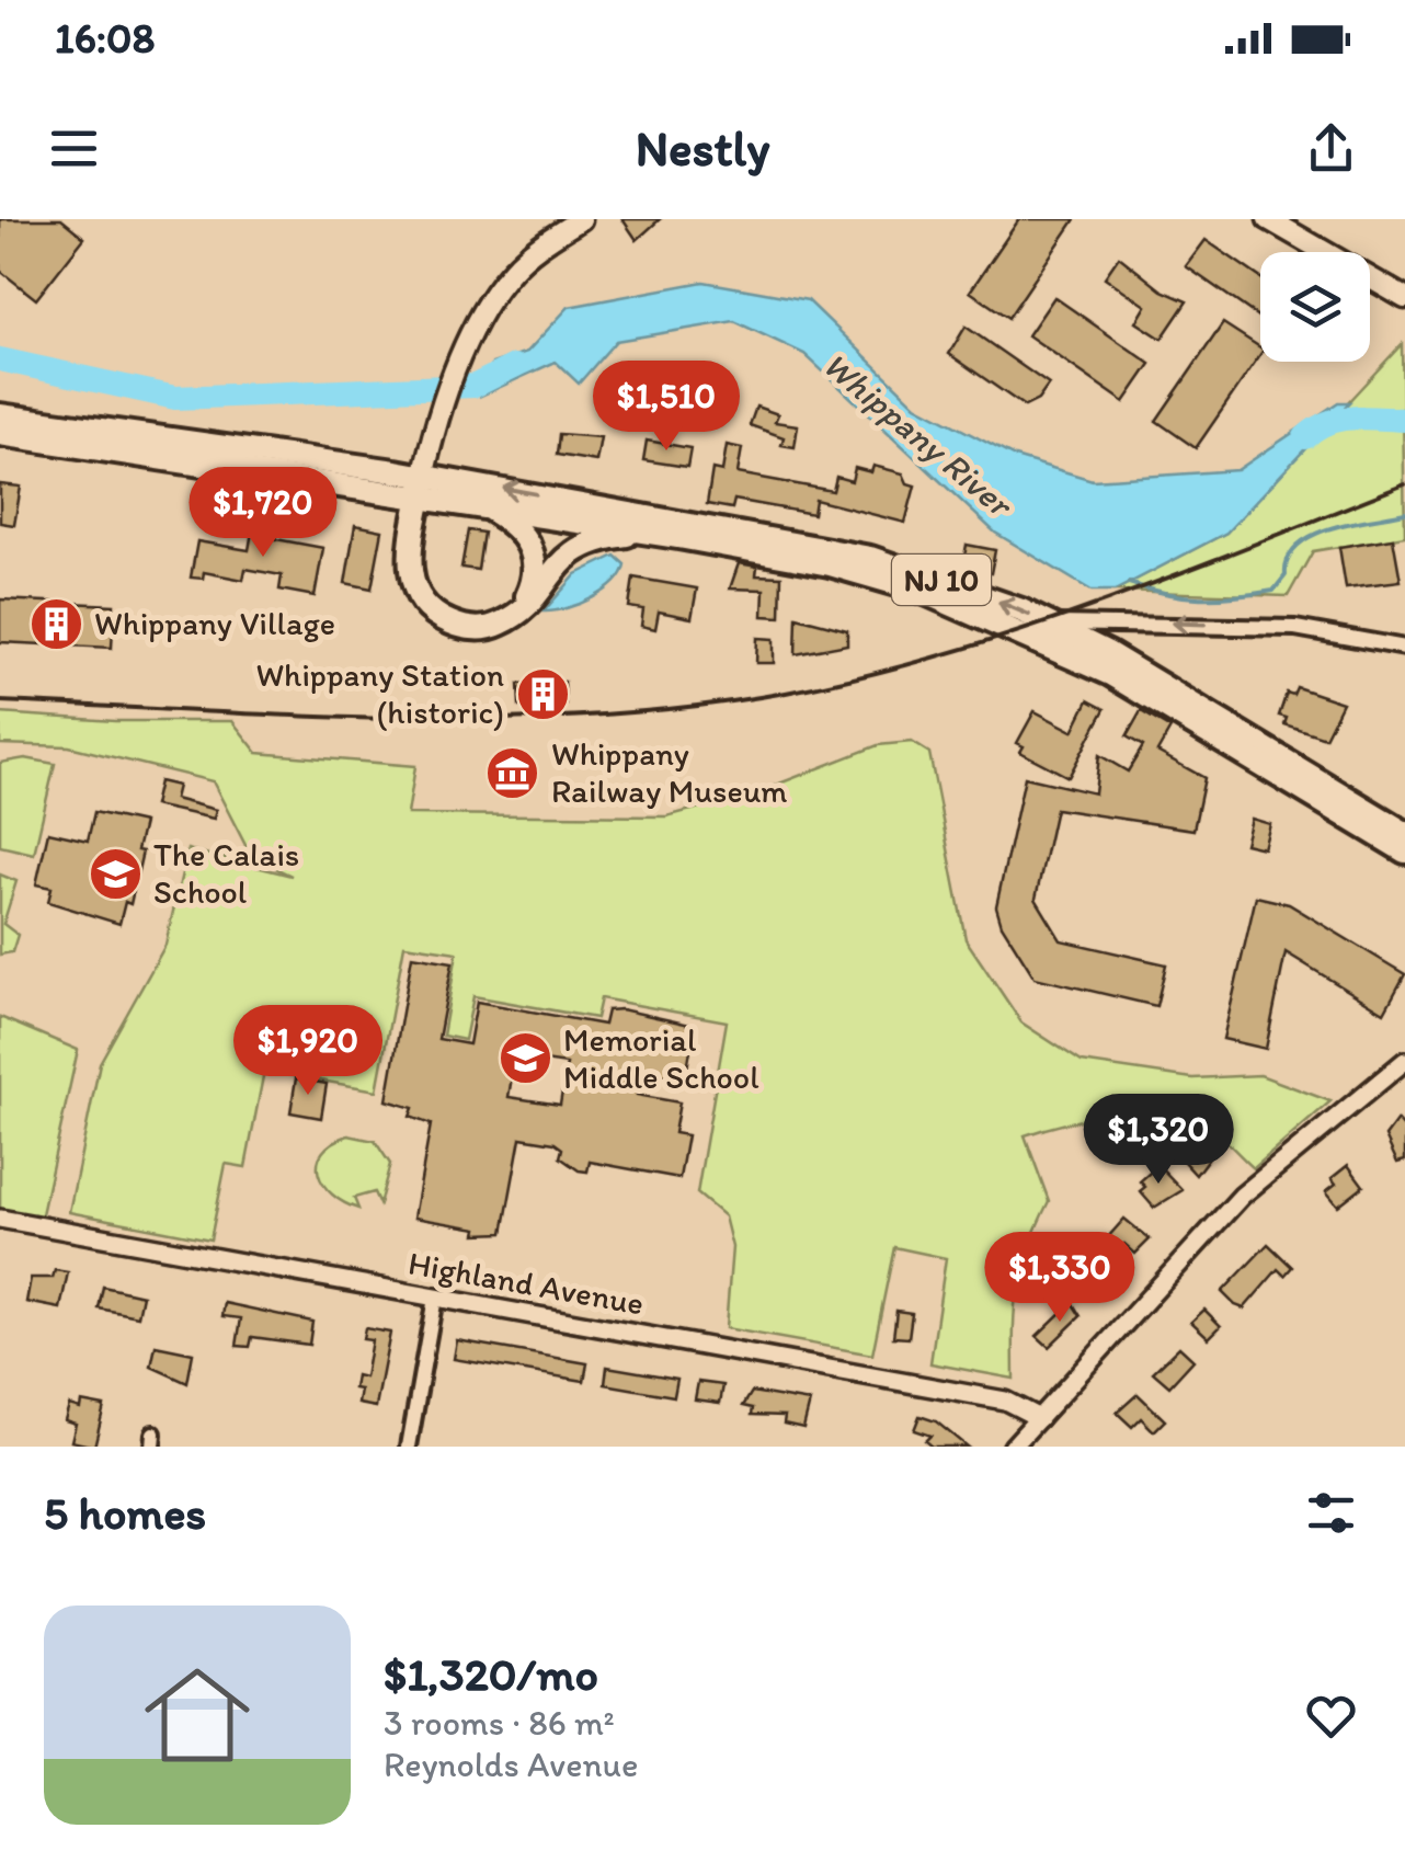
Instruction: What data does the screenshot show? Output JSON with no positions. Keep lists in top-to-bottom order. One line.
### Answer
{"streets":{"main road":["NJ 10"],"street":["Highland Avenue"]},"water":["Whippany River"],"places":{"building":["Whippany Village","Whippany Station (historic)"],"museum":["Whippany Railway Museum"],"school or university":["The Calais School","Memorial Middle School"]},"page":{"status":"16:08","header":"Nestly","price":["$1,510","$1,720","$1,920","$1,320","$1,330"],"heading":"5 homes","list":[{"name":"$1,320/mo","note":"3 rooms · 86 m² · Reynolds Avenue"}]}}
